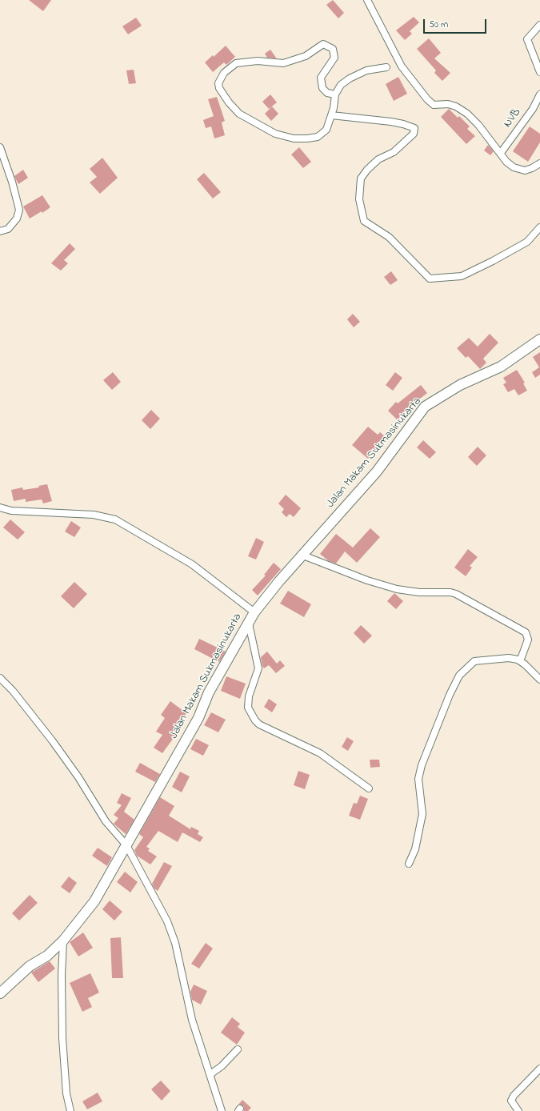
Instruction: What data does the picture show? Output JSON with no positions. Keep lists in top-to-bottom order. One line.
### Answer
{"streets":{"street":["NVB","Jalan Makam Sukmasinukarta"]},"scale_bar":"50 m"}
